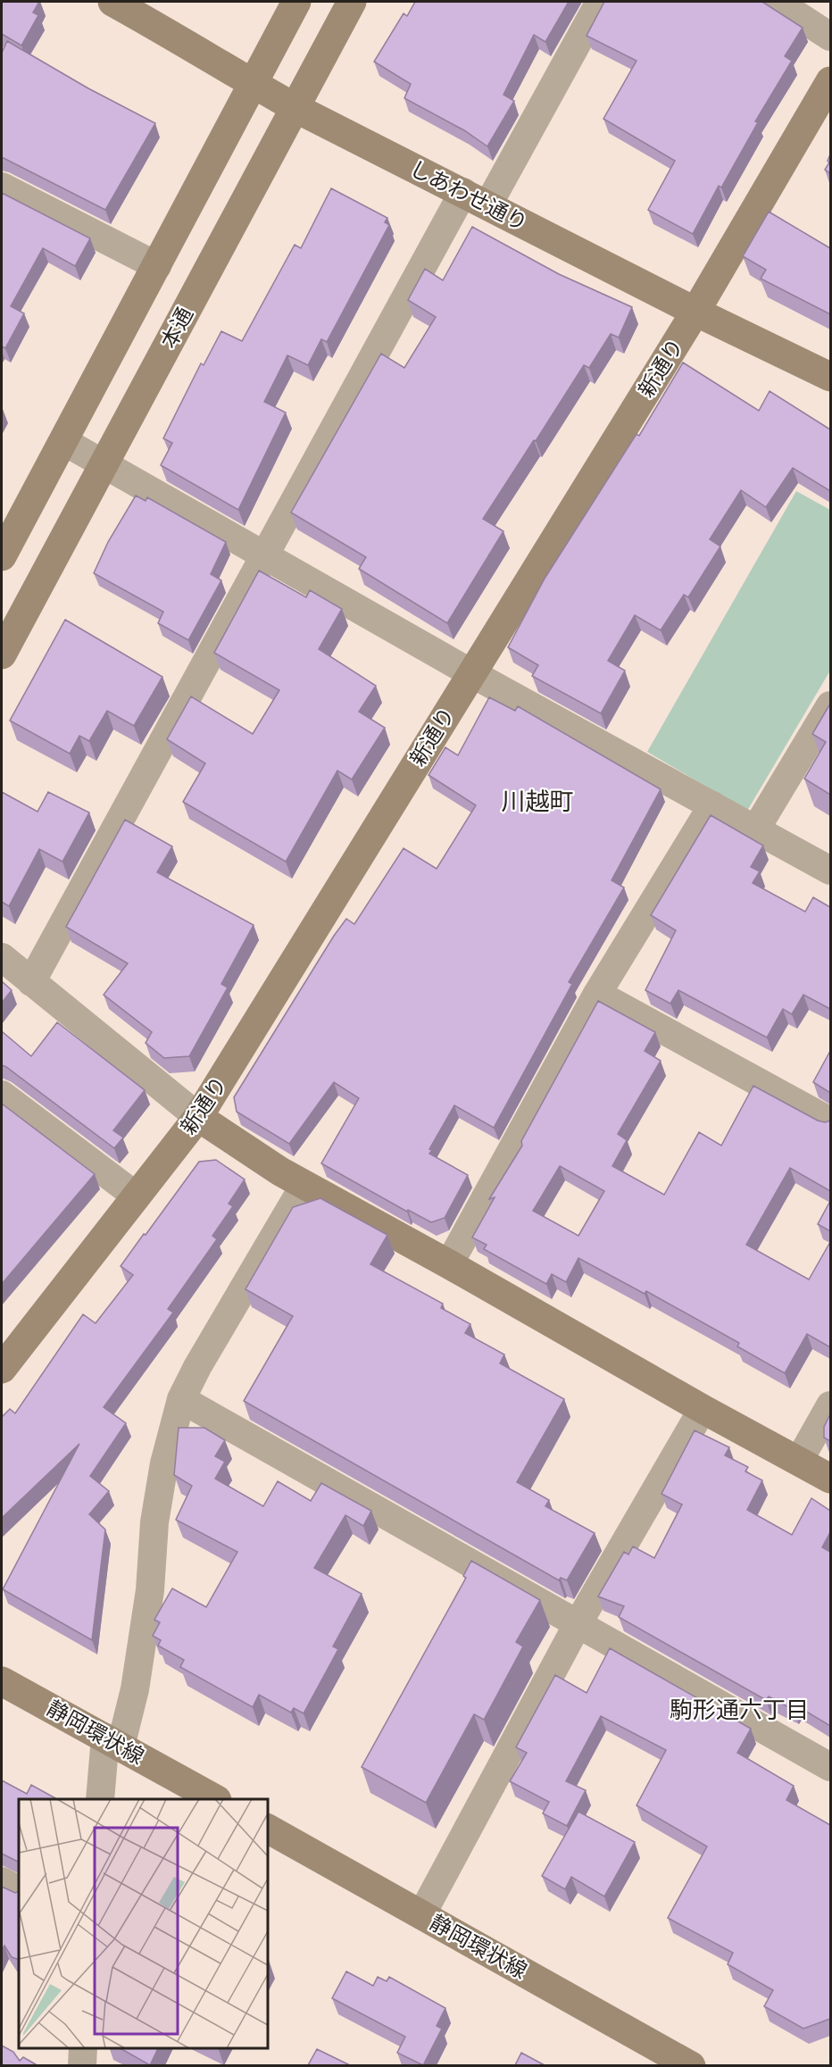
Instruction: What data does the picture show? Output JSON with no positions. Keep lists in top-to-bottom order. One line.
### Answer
{"streets":{"street":["しあわせ通り","本通","新通り","静岡環状線"]},"crossings":[["しあわせ通り","本通"],["しあわせ通り","新通り"]],"districts":["川越町","駒形通六丁目"]}
